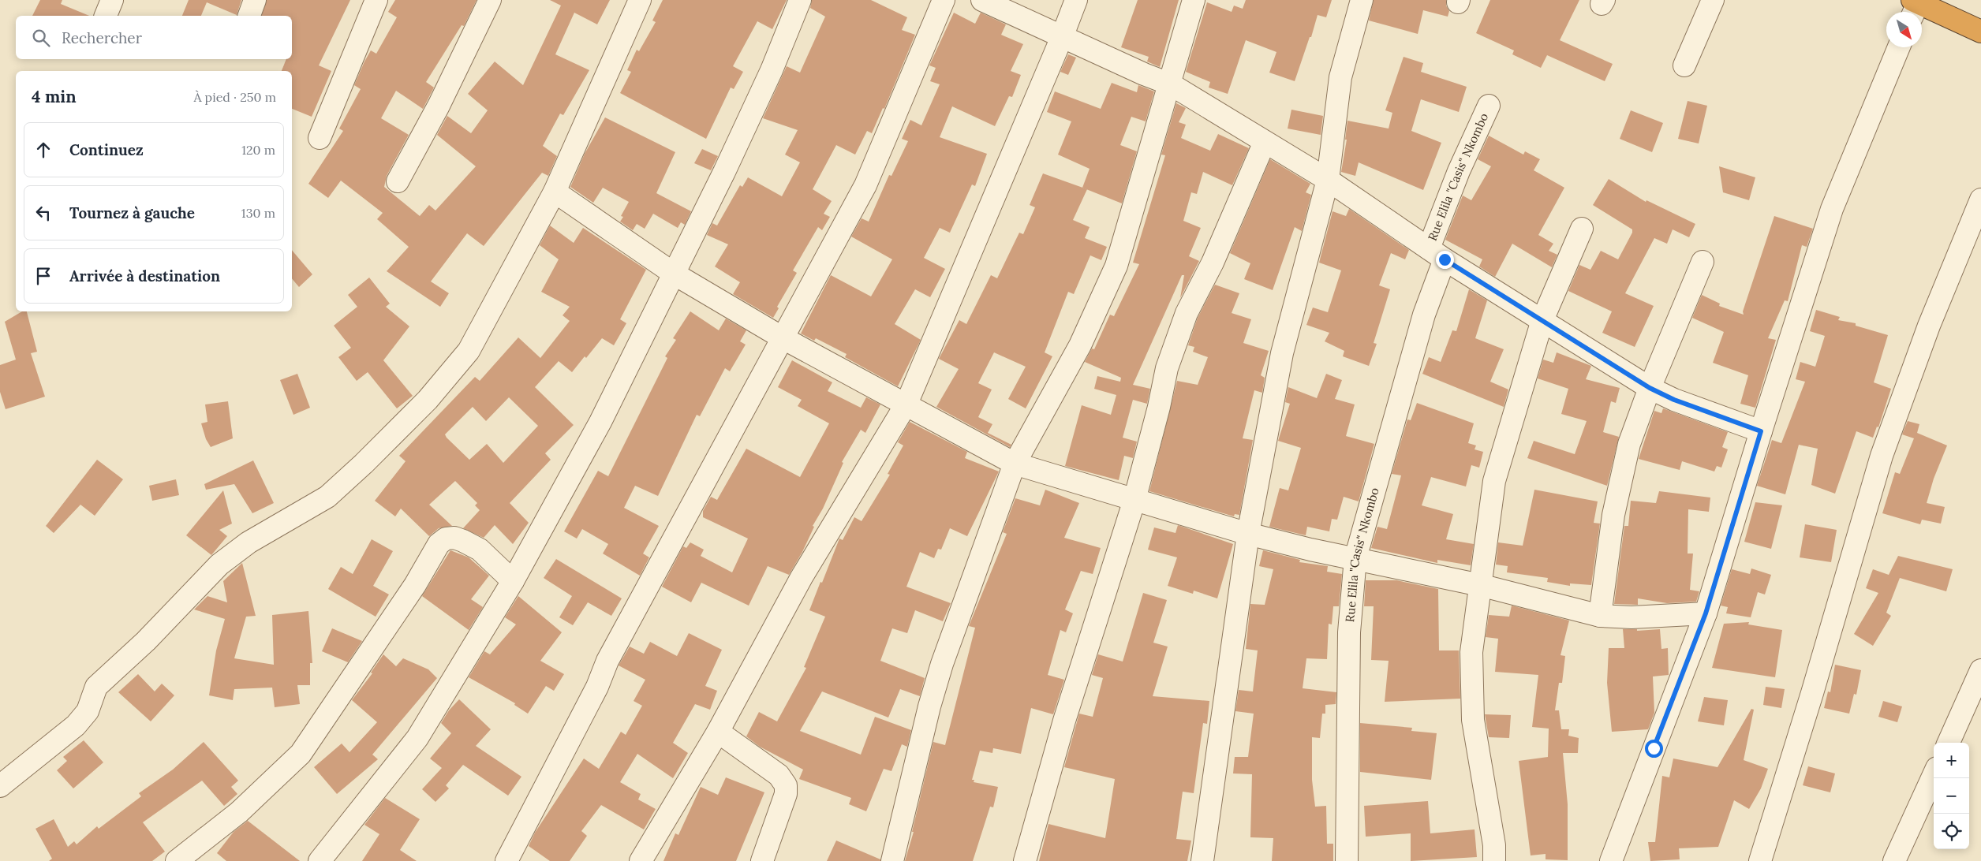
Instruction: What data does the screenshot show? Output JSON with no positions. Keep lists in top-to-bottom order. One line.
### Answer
{"streets":{"street":["Rue Elila \"Casis\" Nkombo"]},"north":"bottom right","page":{"search":"Rechercher","heading":["4 min","À pied · 250 m"],"list":[["Continuez","120 m"],["Tournez à gauche","130 m"],"Arrivée à destination"],"map_buttons":["+","−"]}}
